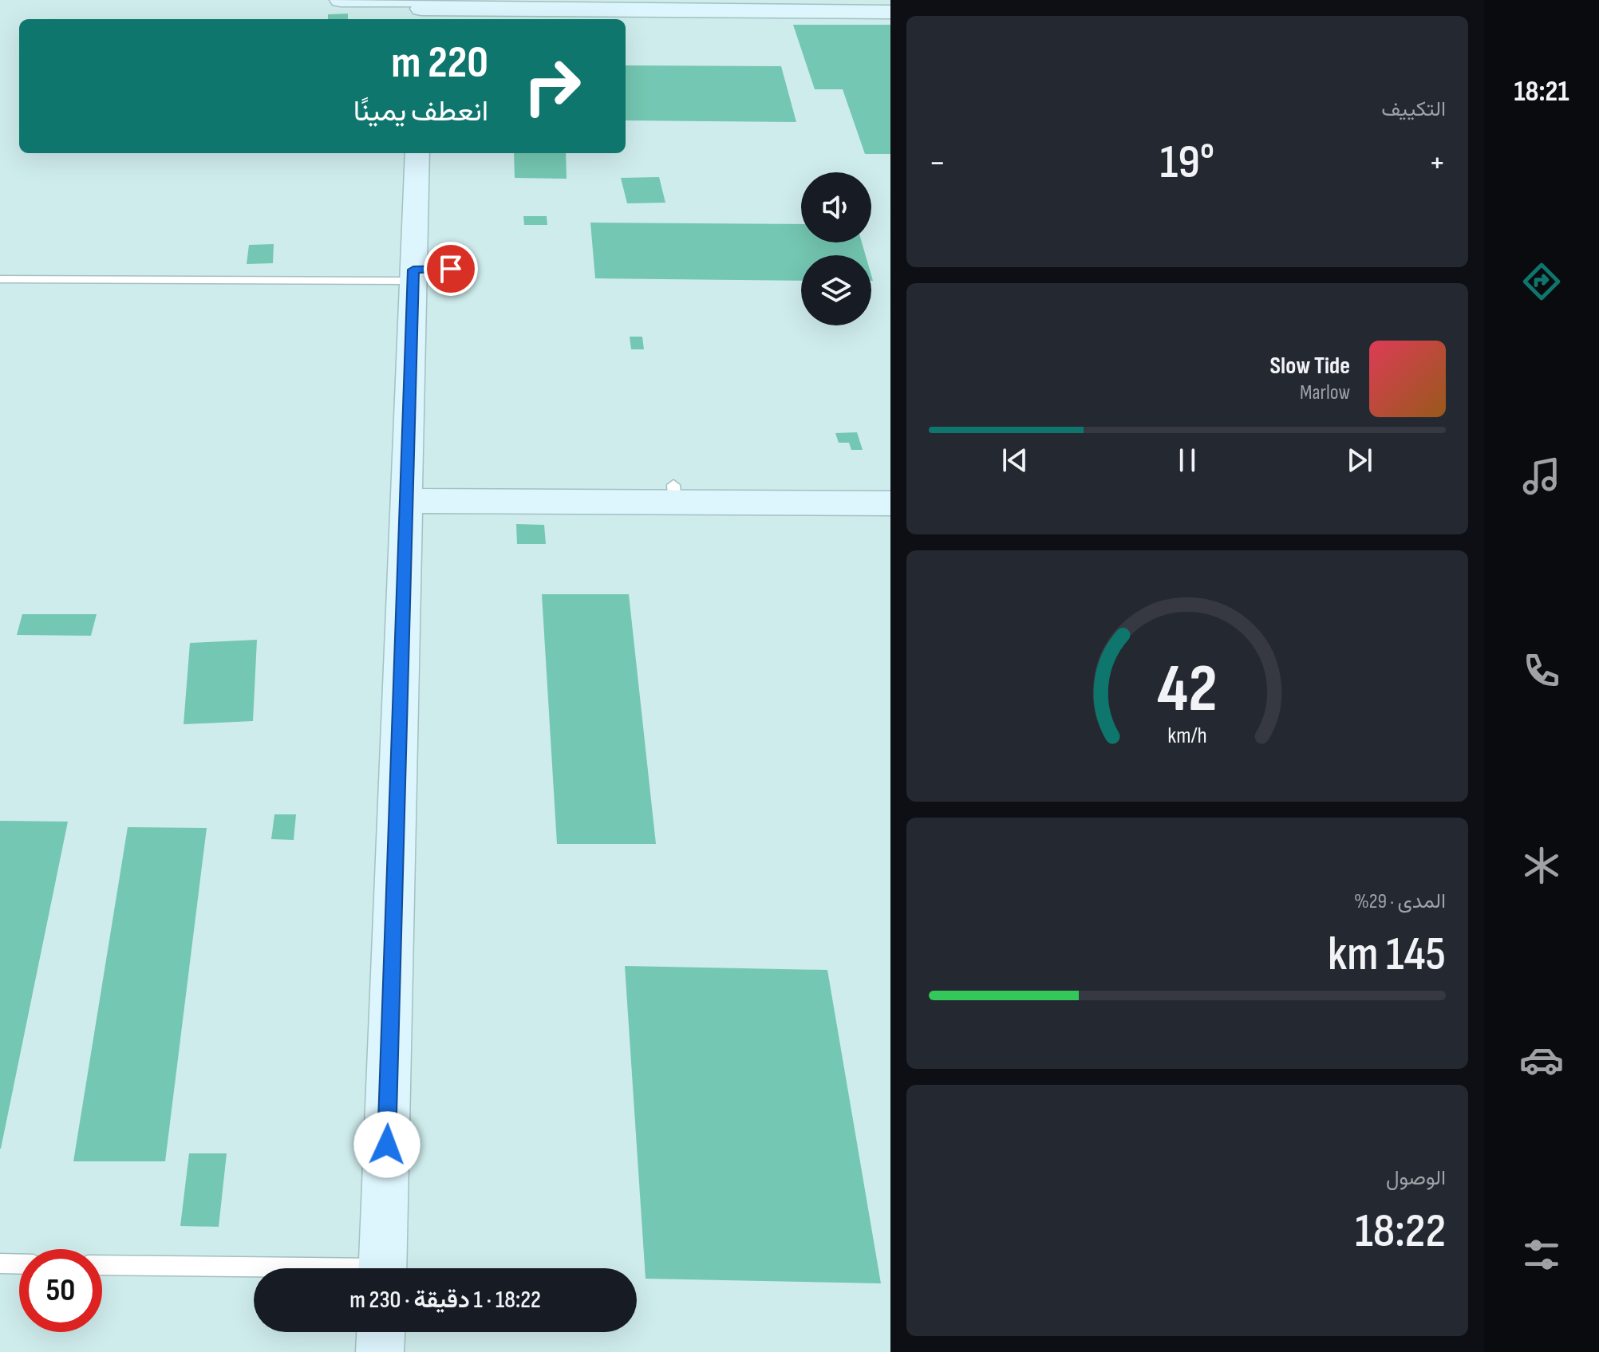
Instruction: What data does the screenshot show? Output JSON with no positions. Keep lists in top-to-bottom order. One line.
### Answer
{"page":{"tabs":"18:21","tile":["التكييف",["المدى · 29%","145 km"],["الوصول","18:22"]],"turn":["220 m","انعطف يمينًا"],"heat":["−","19°","+"],"song":["Slow Tide","Marlow"],"limit":"50","trip":"18:22 · 1 دقيقة · 230 m","gauge":["42","km/h"]}}
